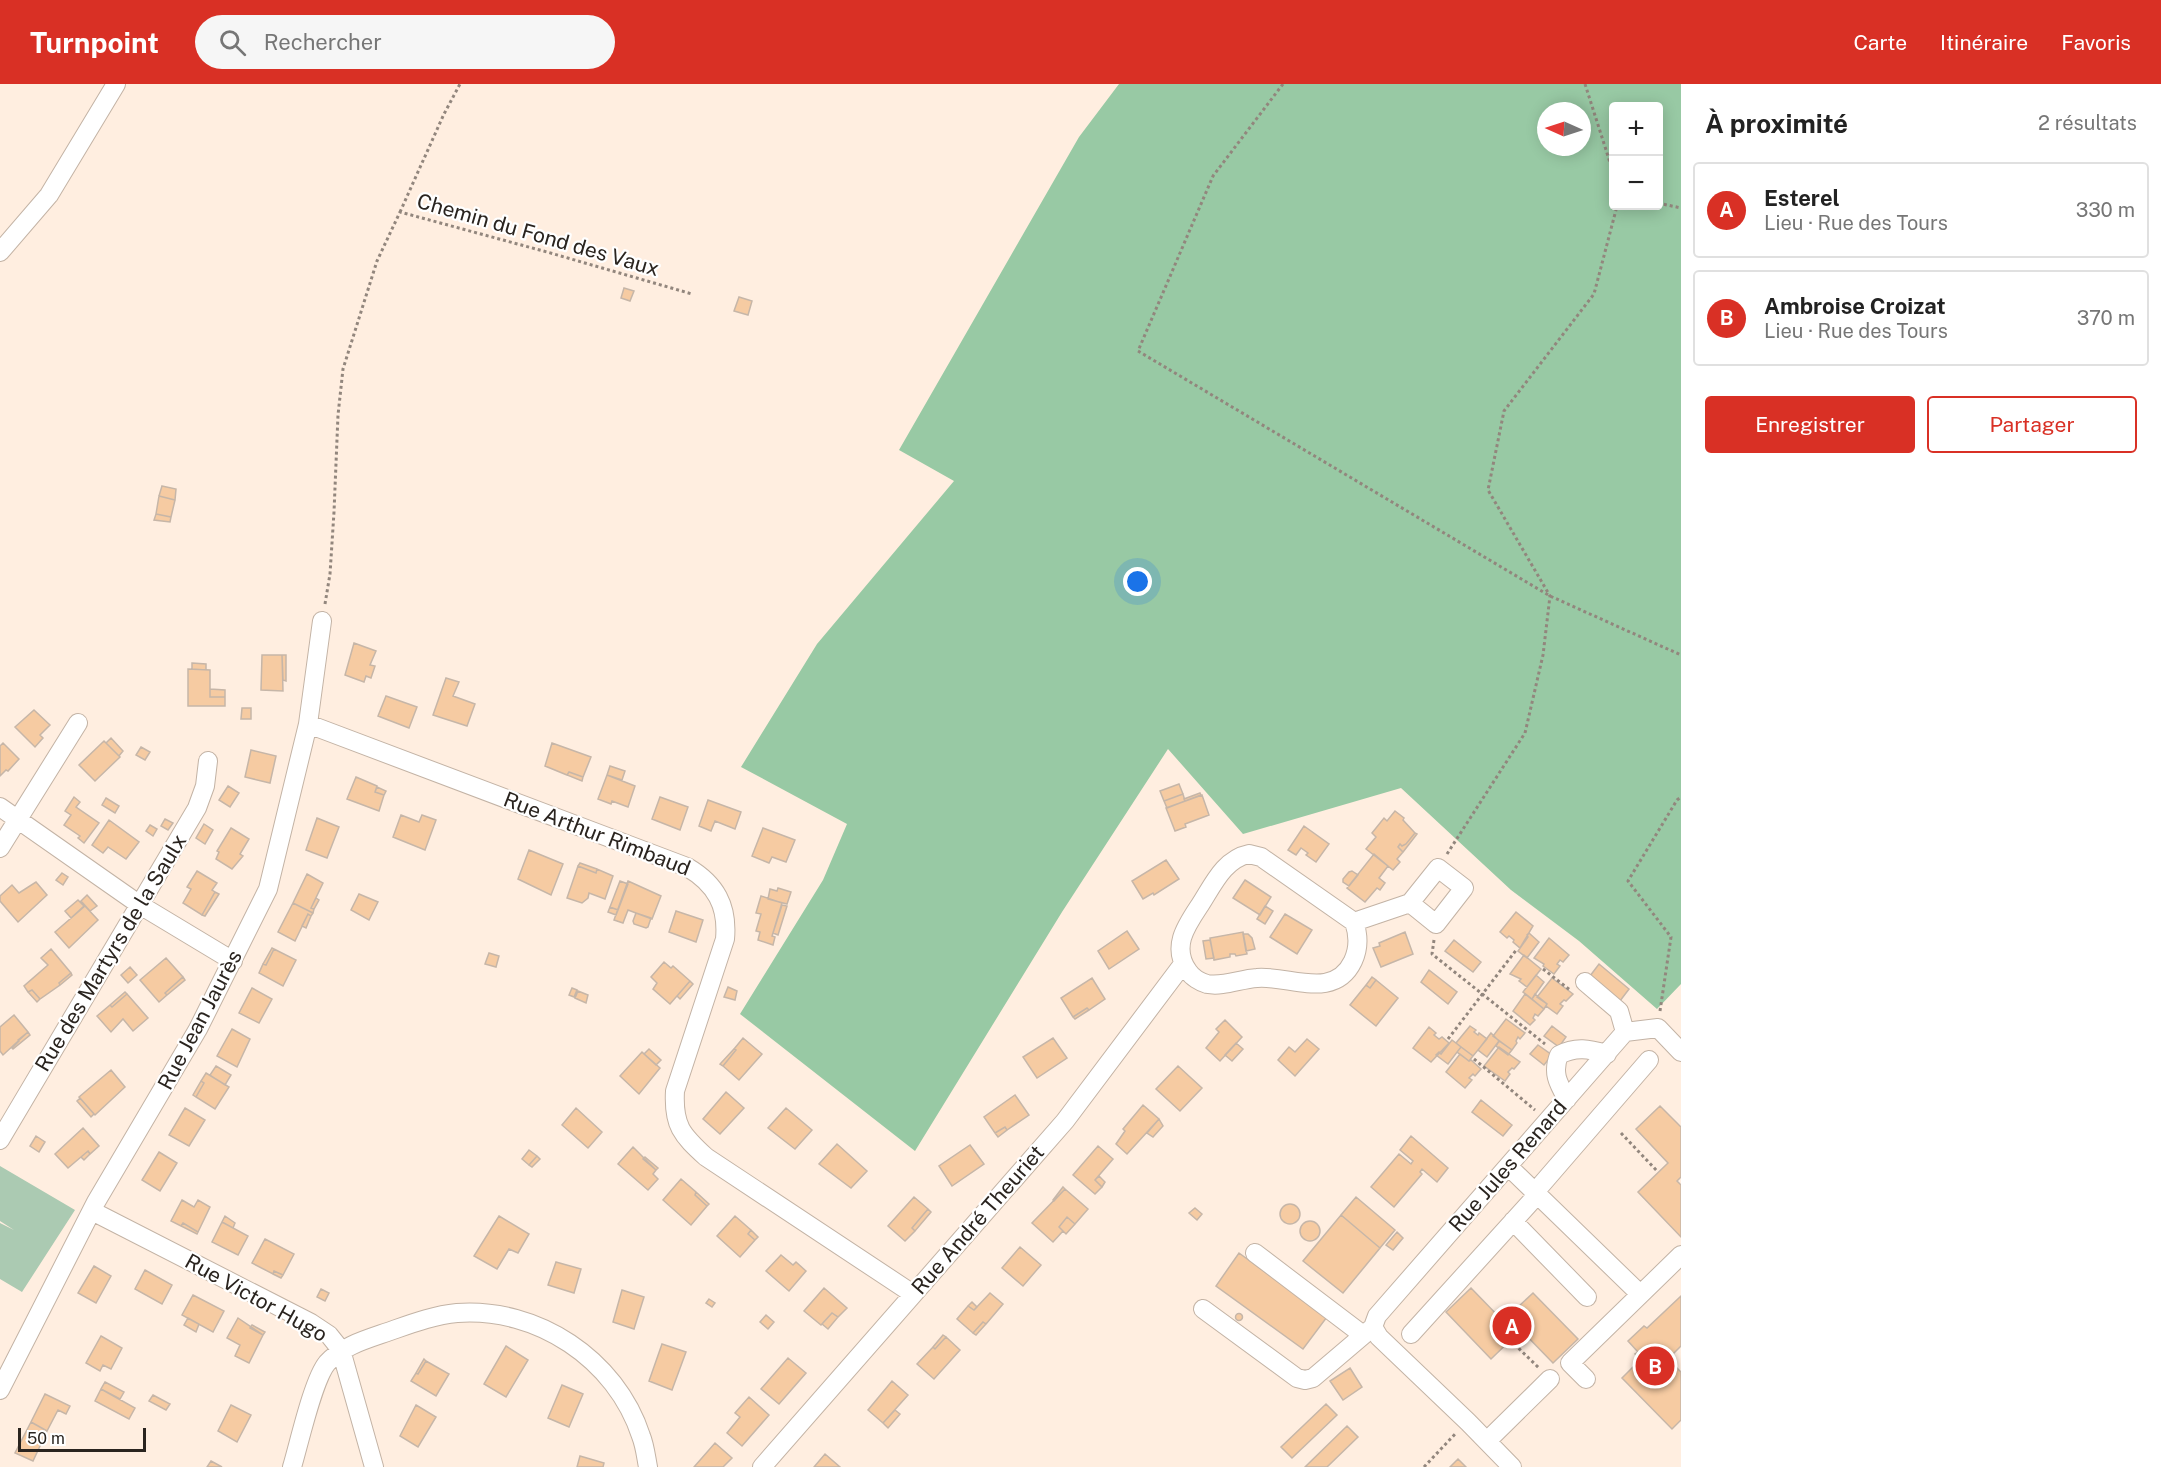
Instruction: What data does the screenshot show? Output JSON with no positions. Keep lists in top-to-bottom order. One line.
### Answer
{"streets":{"street":["Rue Arthur Rimbaud","Rue des Martyrs de la Saulx","Rue Jean Jaurès","Rue Jules Renard","Rue André Theuriet","Rue Victor Hugo"],"path":["Chemin du Fond des Vaux"]},"crossings":[["Chemin du Fond des Vaux","Rue Jean Jaurès"],["Rue Arthur Rimbaud","Rue Jean Jaurès"],["Rue Arthur Rimbaud","Rue André Theuriet"],["Rue Jean Jaurès","Rue Victor Hugo"]],"scale_bar":"50 m","north":"left","page":{"header":"Turnpoint","search":"Rechercher","nav":["Carte","Itinéraire","Favoris"],"heading":["À proximité","2 résultats"],"map_buttons":["+","−"],"list":[{"mark":"A","name":"Esterel","note":"Lieu · Rue des Tours","value":"330 m"},{"mark":"B","name":"Ambroise Croizat","note":"Lieu · Rue des Tours","value":"370 m"}],"buttons":["Enregistrer","Partager"],"pins":["A","B"],"scale":"50 m"}}
